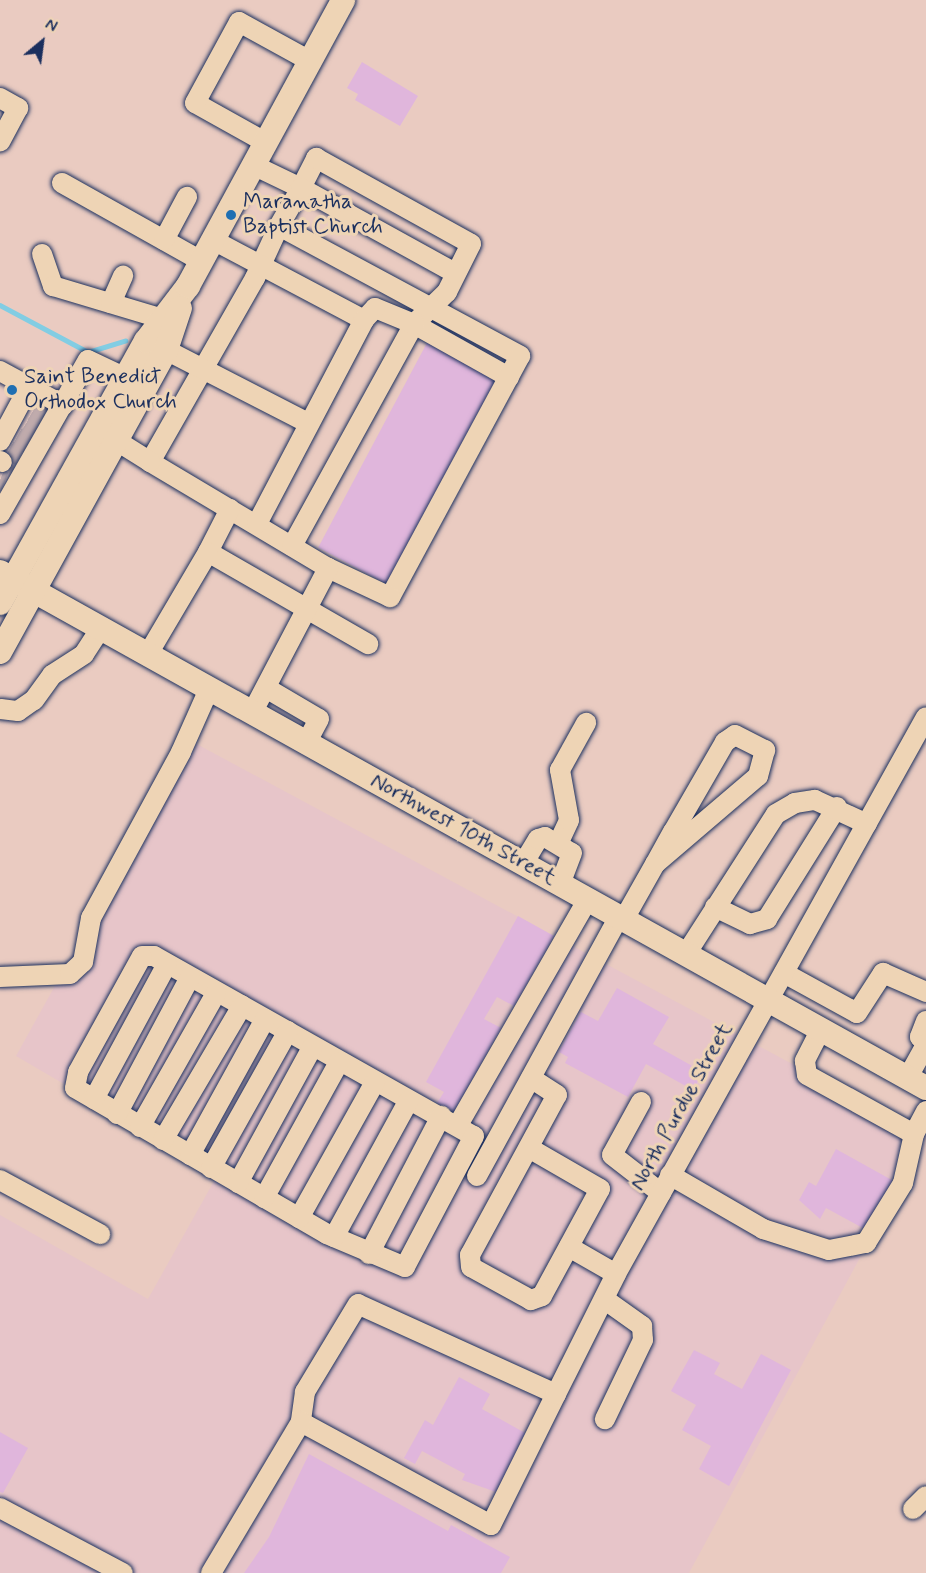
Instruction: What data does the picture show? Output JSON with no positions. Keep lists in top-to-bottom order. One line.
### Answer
{"streets":{"main road":["Northwest 10th Street"],"street":["North Purdue Street"]},"crossings":[["Northwest 10th Street","North Purdue Street"]],"places":["Maranatha Baptist Church","Saint Benedict Orthodox Church"],"north":"top right"}
